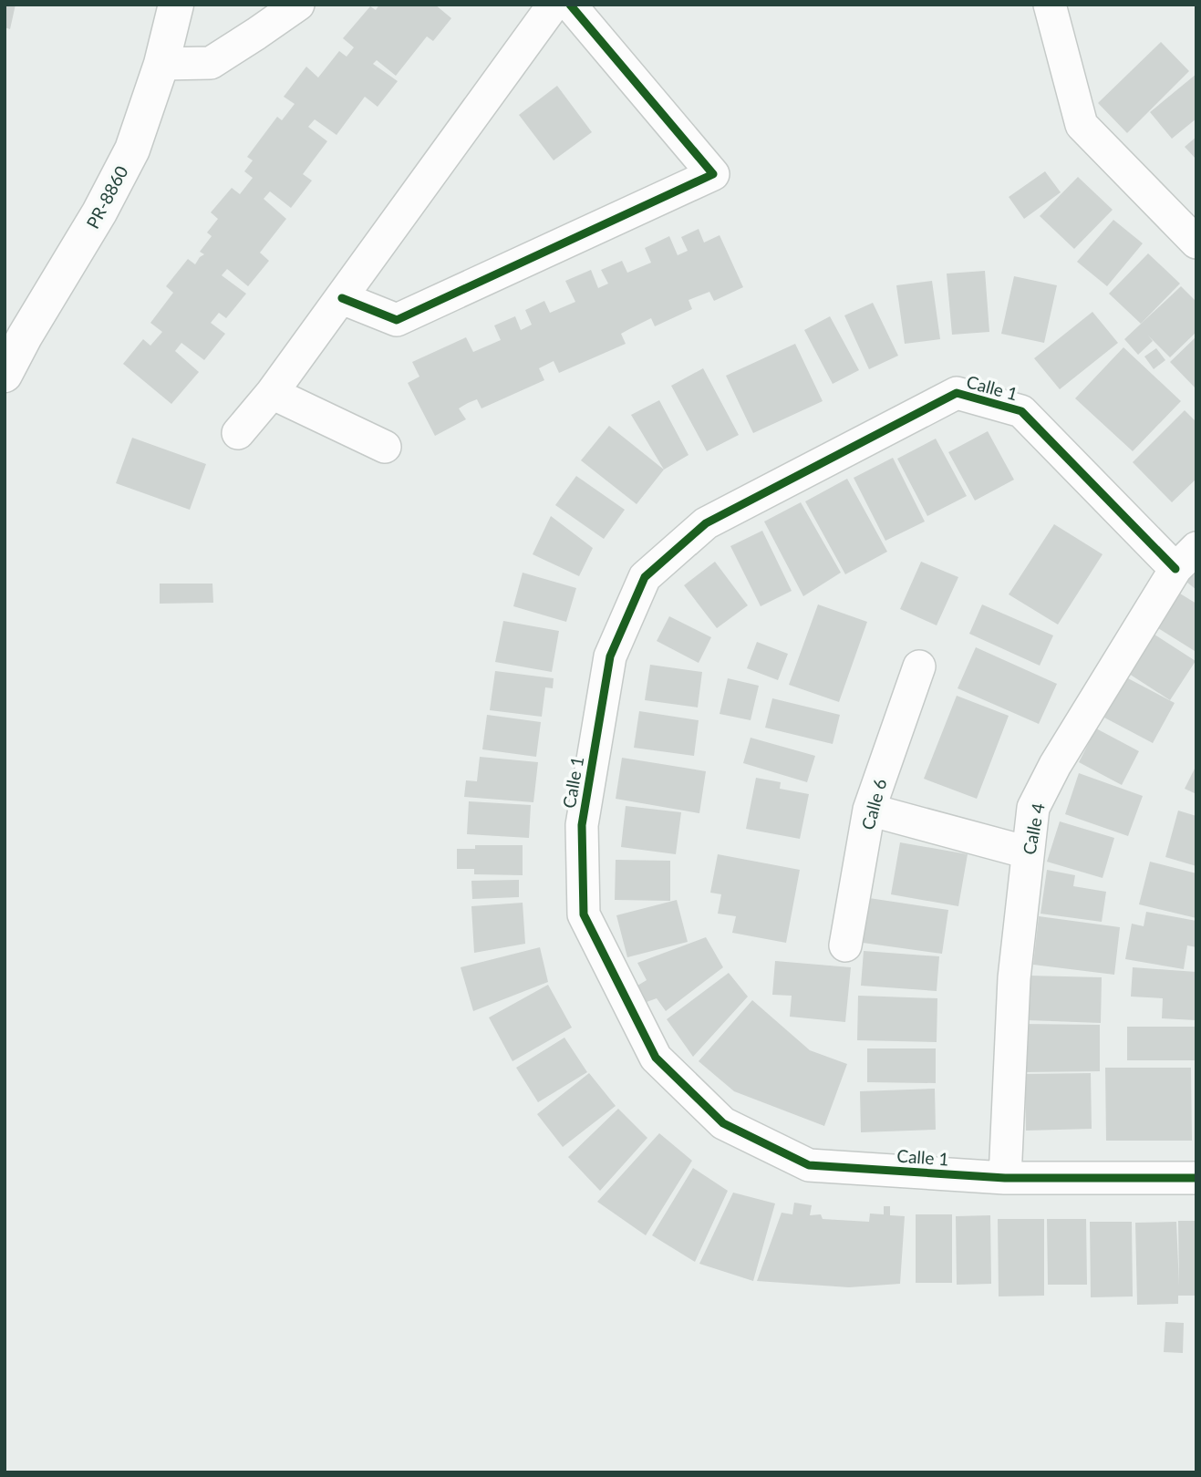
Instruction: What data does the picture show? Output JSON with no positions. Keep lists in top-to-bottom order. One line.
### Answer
{"streets":{"street":["PR-8860","Calle 1","Calle 6","Calle 4"]},"crossings":[["Calle 1","Calle 4"]]}
